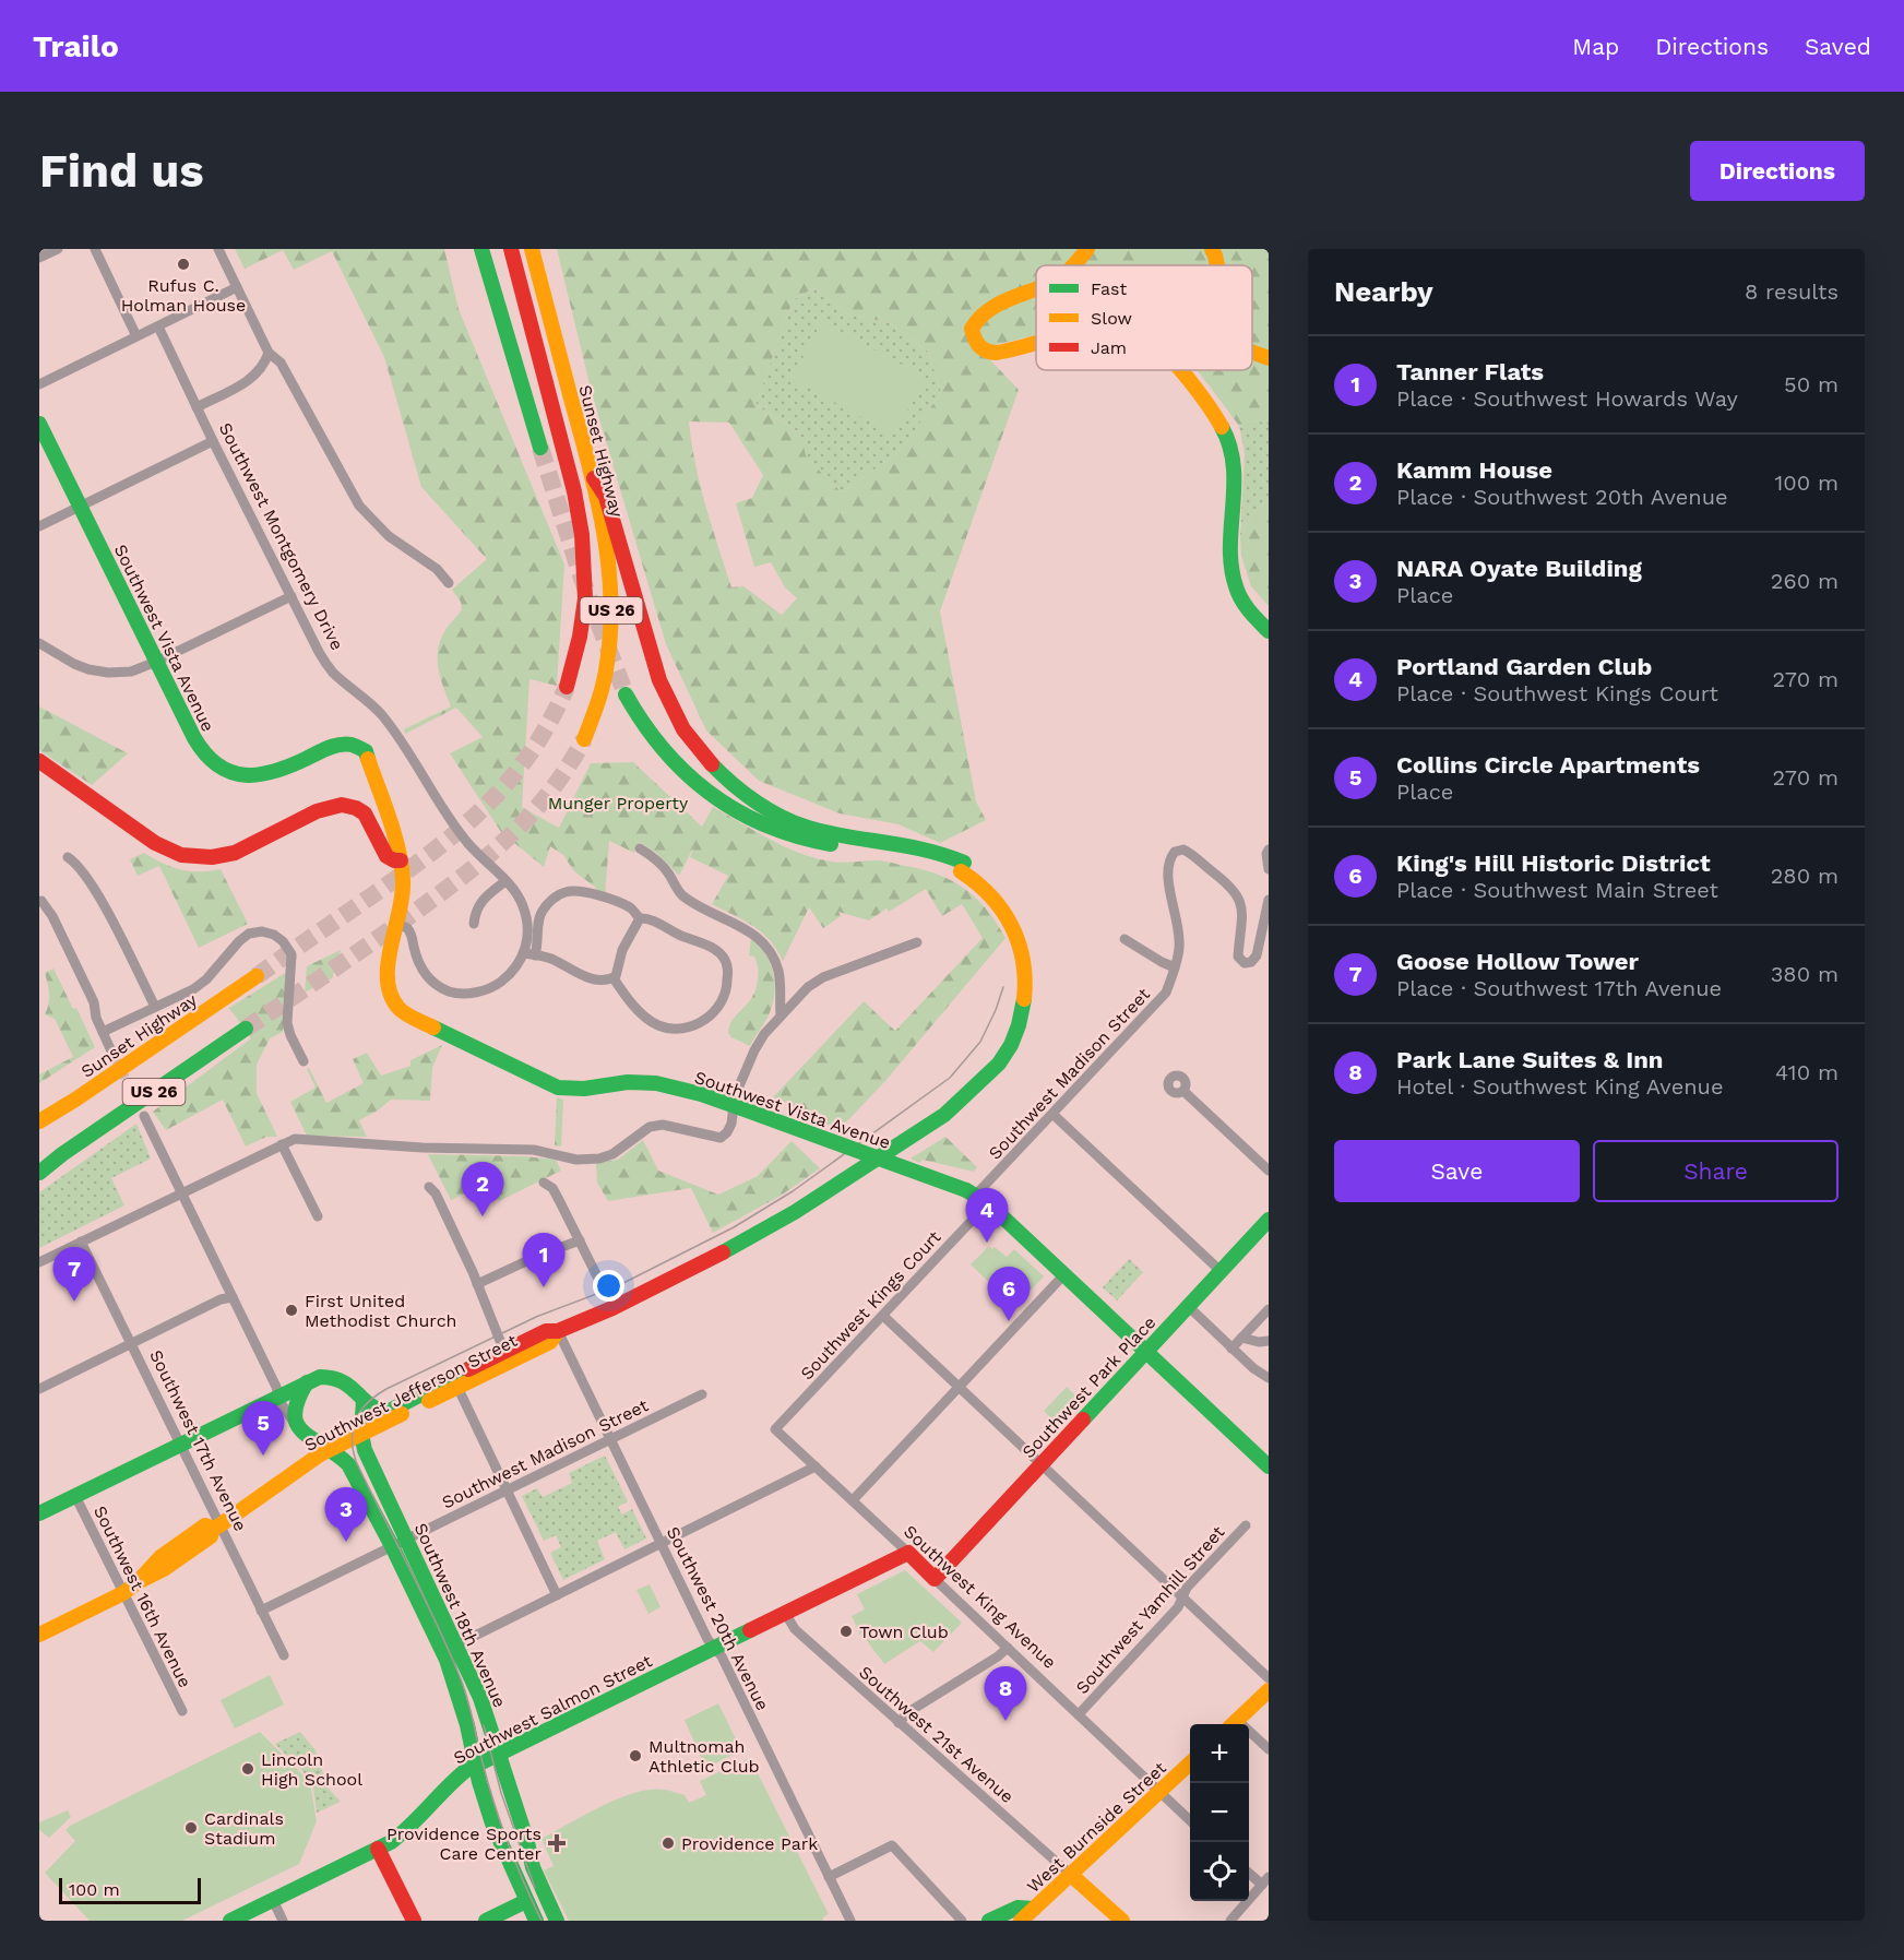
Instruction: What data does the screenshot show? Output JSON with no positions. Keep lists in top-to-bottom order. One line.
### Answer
{"streets":{"main road":["Sunset Highway","US 26","Southwest Vista Avenue","Southwest Park Place","Southwest Jefferson Street","Southwest King Avenue","Southwest 18th Avenue","Southwest Salmon Street","West Burnside Street"],"street":["Southwest Montgomery Drive","Southwest Madison Street","Southwest Kings Court","Southwest 17th Avenue","Southwest 16th Avenue","Southwest Yamhill Street","Southwest 20th Avenue","Southwest 21st Avenue"]},"crossings":[["Southwest Vista Avenue","Southwest Madison Street"],["Southwest Vista Avenue","Southwest Kings Court"],["Southwest Vista Avenue","Southwest Park Place"],["Southwest Madison Street","Southwest Kings Court"],["Southwest Madison Street","Southwest 17th Avenue"],["Southwest Madison Street","Southwest 18th Avenue"],["Southwest Madison Street","Southwest 20th Avenue"],["Southwest Kings Court","Southwest King Avenue"],["Southwest Park Place","Southwest King Avenue"],["Southwest Jefferson Street","Southwest 17th Avenue"],["Southwest Jefferson Street","Southwest 16th Avenue"],["Southwest Jefferson Street","Southwest 18th Avenue"],["Southwest Jefferson Street","Southwest 20th Avenue"],["Southwest King Avenue","Southwest Yamhill Street"],["Southwest King Avenue","Southwest Salmon Street"],["Southwest King Avenue","West Burnside Street"],["Southwest 18th Avenue","Southwest Salmon Street"],["Southwest 20th Avenue","Southwest Salmon Street"],["Southwest Salmon Street","Southwest 21st Avenue"],["Southwest 21st Avenue","West Burnside Street"]],"parks":["Munger Property"],"places":{"other":["Rufus C. Holman House","First United Methodist Church","Town Club","Multnomah Athletic Club","Lincoln High School","Cardinals Stadium","Providence Park"],"health":["Providence Sports Care Center"]},"legend":["Fast","Slow","Jam"],"scale_bar":"100 m","page":{"header":"Trailo","nav":["Map","Directions","Saved"],"buttons":["Directions",["Save","Share"]],"title":"Find us","heading":["Nearby","8 results"],"list":[{"mark":"1","name":"Tanner Flats","note":"Place · Southwest Howards Way","value":"50 m"},{"mark":"2","name":"Kamm House","note":"Place · Southwest 20th Avenue","value":"100 m"},{"mark":"3","name":"NARA Oyate Building","note":"Place","value":"260 m"},{"mark":"4","name":"Portland Garden Club","note":"Place · Southwest Kings Court","value":"270 m"},{"mark":"5","name":"Collins Circle Apartments","note":"Place","value":"270 m"},{"mark":"6","name":"King's Hill Historic District","note":"Place · Southwest Main Street","value":"280 m"},{"mark":"7","name":"Goose Hollow Tower","note":"Place · Southwest 17th Avenue","value":"380 m"},{"mark":"8","name":"Park Lane Suites & Inn","note":"Hotel · Southwest King Avenue","value":"410 m"}],"pins":["2","4","1","7","6","5","3","8"],"map_buttons":["+","−"],"scale":"100 m"}}
